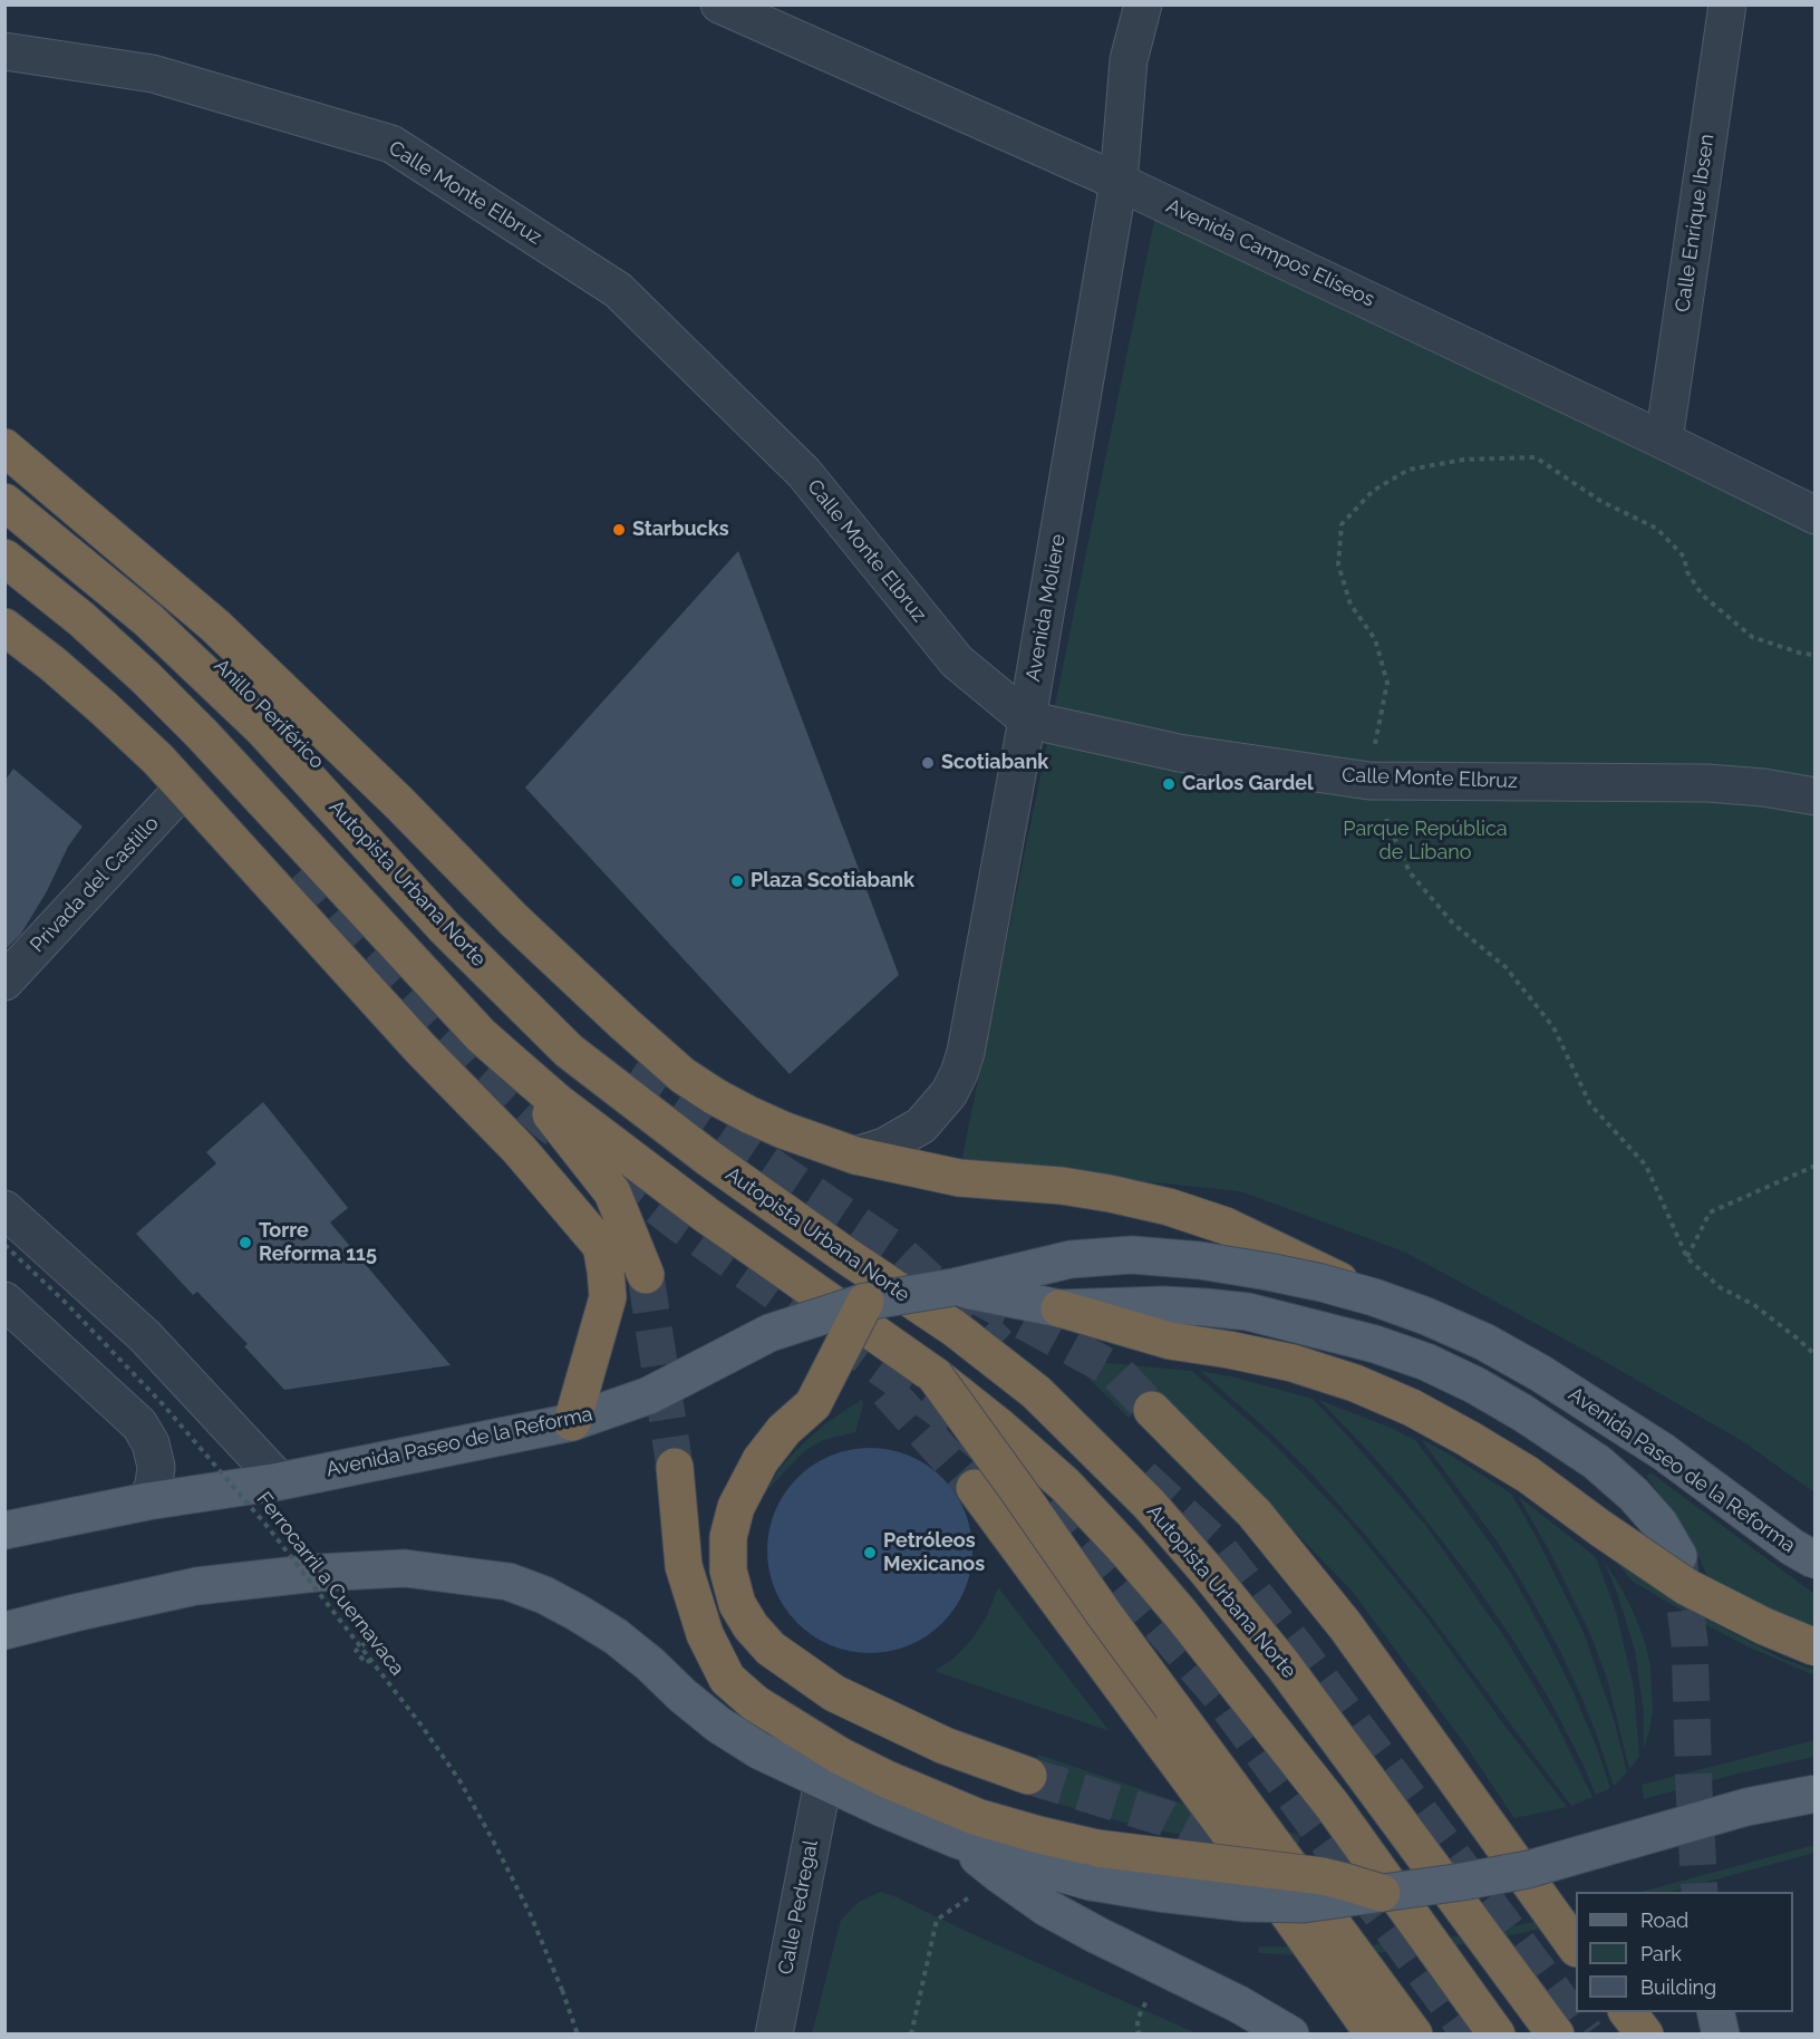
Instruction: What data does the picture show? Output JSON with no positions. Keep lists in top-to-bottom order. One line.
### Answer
{"streets":{"highway":["Anillo Periférico","Autopista Urbana Norte"],"main road":["Avenida Paseo de la Reforma"],"street":["Calle Monte Elbruz","Calle Enrique Ibsen","Avenida Campos Elíseos","Avenida Moliere","Privada del Castillo","Calle Pedregal"],"path":["Ferrocarril a Cuernavaca"]},"crossings":[["Calle Monte Elbruz","Avenida Moliere"],["Calle Enrique Ibsen","Avenida Campos Elíseos"],["Avenida Campos Elíseos","Avenida Moliere"]],"parks":["Parque República de Líbano"],"places":["Starbucks","Scotiabank","Carlos Gardel","Plaza Scotiabank","Torre Reforma 115","Petróleos Mexicanos"],"legend":["Road","Park","Building"]}
